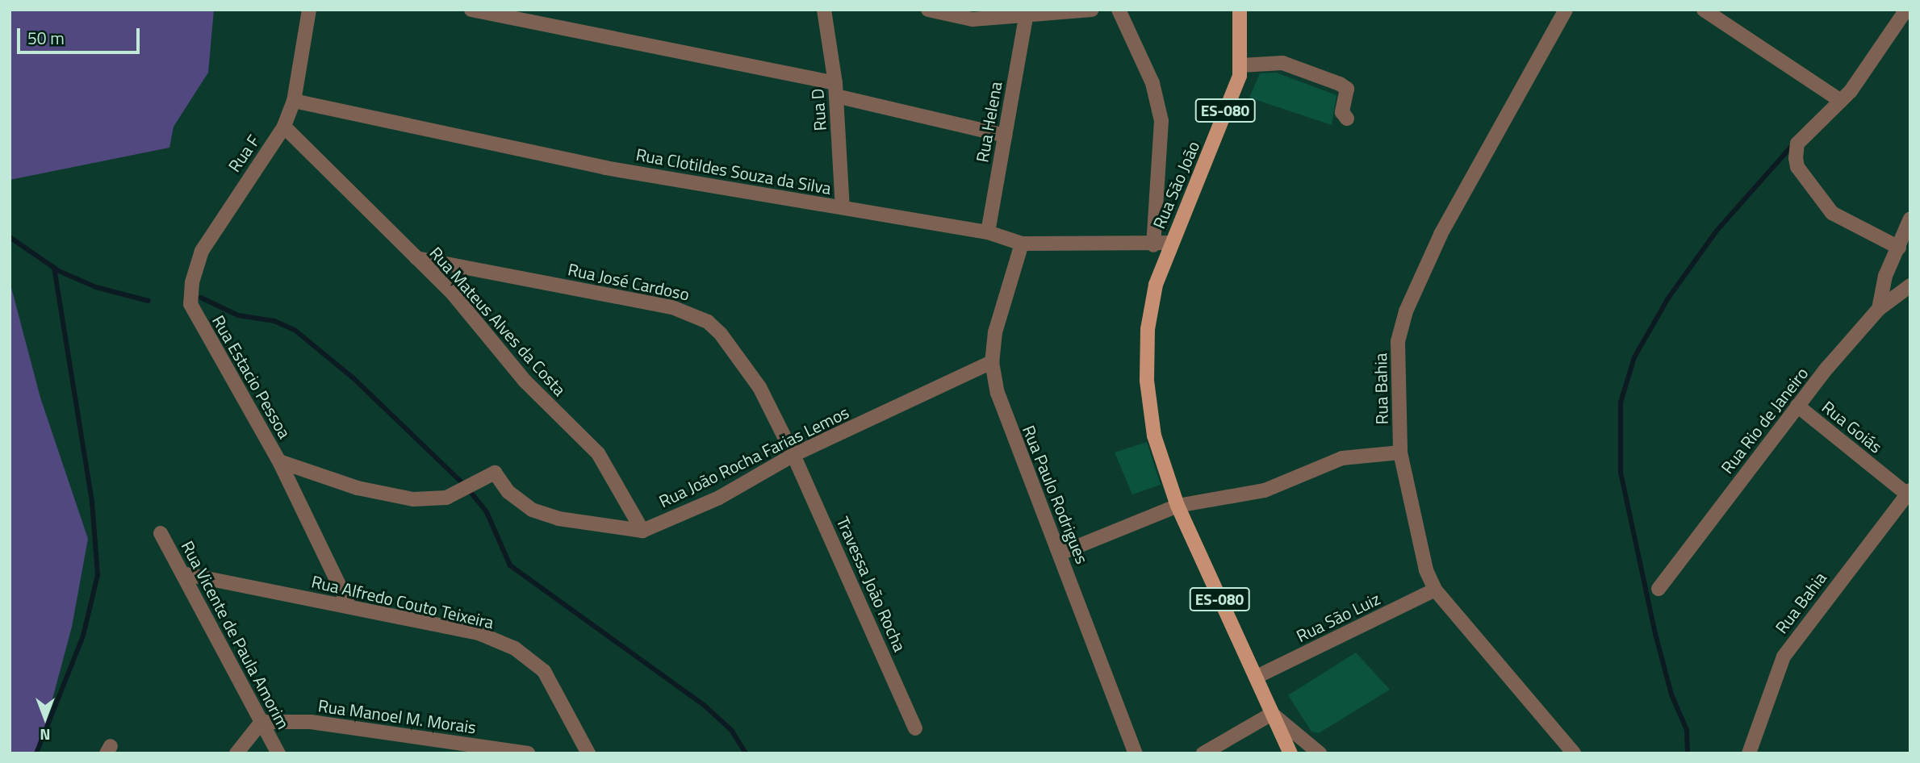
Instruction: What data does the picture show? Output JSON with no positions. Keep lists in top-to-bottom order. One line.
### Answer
{"streets":{"main road":["ES-080","Rua São João"],"street":["Rua D","Rua Helena","Rua F","Rua Clotildes Souza da Silva","Rua José Cardoso","Rua Mateus Alves da Costa","Rua Estacio Pessoa","Rua Bahia","Rua Rio de Janeiro","Rua Goiás","Rua João Rocha Farias Lemos","Rua Paulo Rodrigues","Travessa João Rocha","Rua Alfredo Couto Teixeira","Rua São Luiz","Rua Vicente de Paula Amorim","Rua Manoel M. Morais"]},"crossings":[["Rua D","Rua Clotildes Souza da Silva"],["ES-080","Rua Clotildes Souza da Silva"],["ES-080","Rua São João"],["ES-080","Rua São Luiz"],["Rua Helena","Rua Clotildes Souza da Silva"],["Rua F","Rua Clotildes Souza da Silva"],["Rua F","Rua Mateus Alves da Costa"],["Rua F","Rua Estacio Pessoa"],["Rua Clotildes Souza da Silva","Rua São João"],["Rua Clotildes Souza da Silva","Rua Paulo Rodrigues"],["Rua José Cardoso","Rua Mateus Alves da Costa"],["Rua José Cardoso","Rua João Rocha Farias Lemos"],["Rua José Cardoso","Travessa João Rocha"],["Rua Mateus Alves da Costa","Rua João Rocha Farias Lemos"],["Rua Estacio Pessoa","Rua Alfredo Couto Teixeira"],["Rua Bahia","Rua Goiás"],["Rua Bahia","Rua São Luiz"],["Rua Rio de Janeiro","Rua Goiás"],["Rua João Rocha Farias Lemos","Rua Paulo Rodrigues"],["Rua João Rocha Farias Lemos","Travessa João Rocha"],["Rua Alfredo Couto Teixeira","Rua Vicente de Paula Amorim"],["Rua Vicente de Paula Amorim","Rua Manoel M. Morais"]],"scale_bar":"50 m","north":"bottom"}
